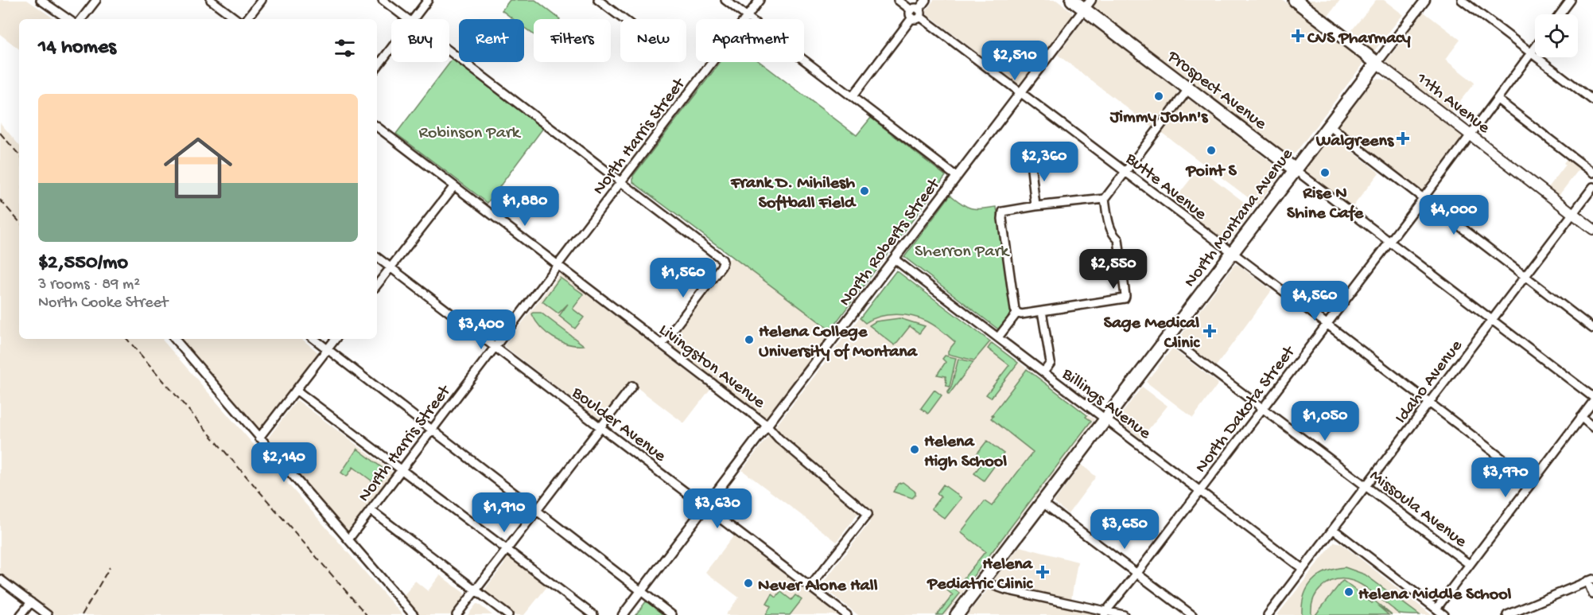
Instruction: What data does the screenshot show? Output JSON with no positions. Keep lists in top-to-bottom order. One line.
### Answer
{"streets":{"highway":["Prospect Avenue","11th Avenue","North Montana Avenue"],"street":["North Harris Street","Butte Avenue","North Roberts Street","Livingston Avenue","Idaho Avenue","Billings Avenue","North Dakota Street","Boulder Avenue","Missoula Avenue"]},"crossings":[["Prospect Avenue","North Montana Avenue"],["Prospect Avenue","North Roberts Street"],["Prospect Avenue","Idaho Avenue"],["Prospect Avenue","North Dakota Street"],["11th Avenue","North Montana Avenue"],["11th Avenue","Idaho Avenue"],["11th Avenue","North Dakota Street"],["North Harris Street","Livingston Avenue"],["North Harris Street","Boulder Avenue"],["Butte Avenue","North Montana Avenue"],["Butte Avenue","North Roberts Street"],["Butte Avenue","Idaho Avenue"],["Butte Avenue","North Dakota Street"],["North Montana Avenue","Billings Avenue"],["North Montana Avenue","Missoula Avenue"],["North Roberts Street","Livingston Avenue"],["North Roberts Street","Billings Avenue"],["North Roberts Street","Boulder Avenue"],["Livingston Avenue","Boulder Avenue"],["Idaho Avenue","Billings Avenue"],["Idaho Avenue","Missoula Avenue"],["Billings Avenue","North Dakota Street"],["North Dakota Street","Missoula Avenue"]],"parks":["Robinson Park","Sherron Park"],"places":{"health":["CVS Pharmacy","Walgreens","Sage Medical Clinic","Helena Pediatric Clinic"],"other":["Jimmy John's","Point S","Rise N Shine Cafe","Frank D. Mihilesh Softball Field","Helena College University of Montana","Helena High School","Never Alone Hall","Helena Middle School"]},"page":{"chip":["Buy","Rent","Filters","New","Apartment"],"heading":"14 homes","price":["$2,510","$2,360","$1,880","$4,000","$2,550","$1,560","$4,560","$3,400","$1,050","$2,140","$3,970","$3,630","$1,910","$3,650"],"list":[{"name":"$2,550/mo","note":"3 rooms · 89 m² · North Cooke Street"}]}}
